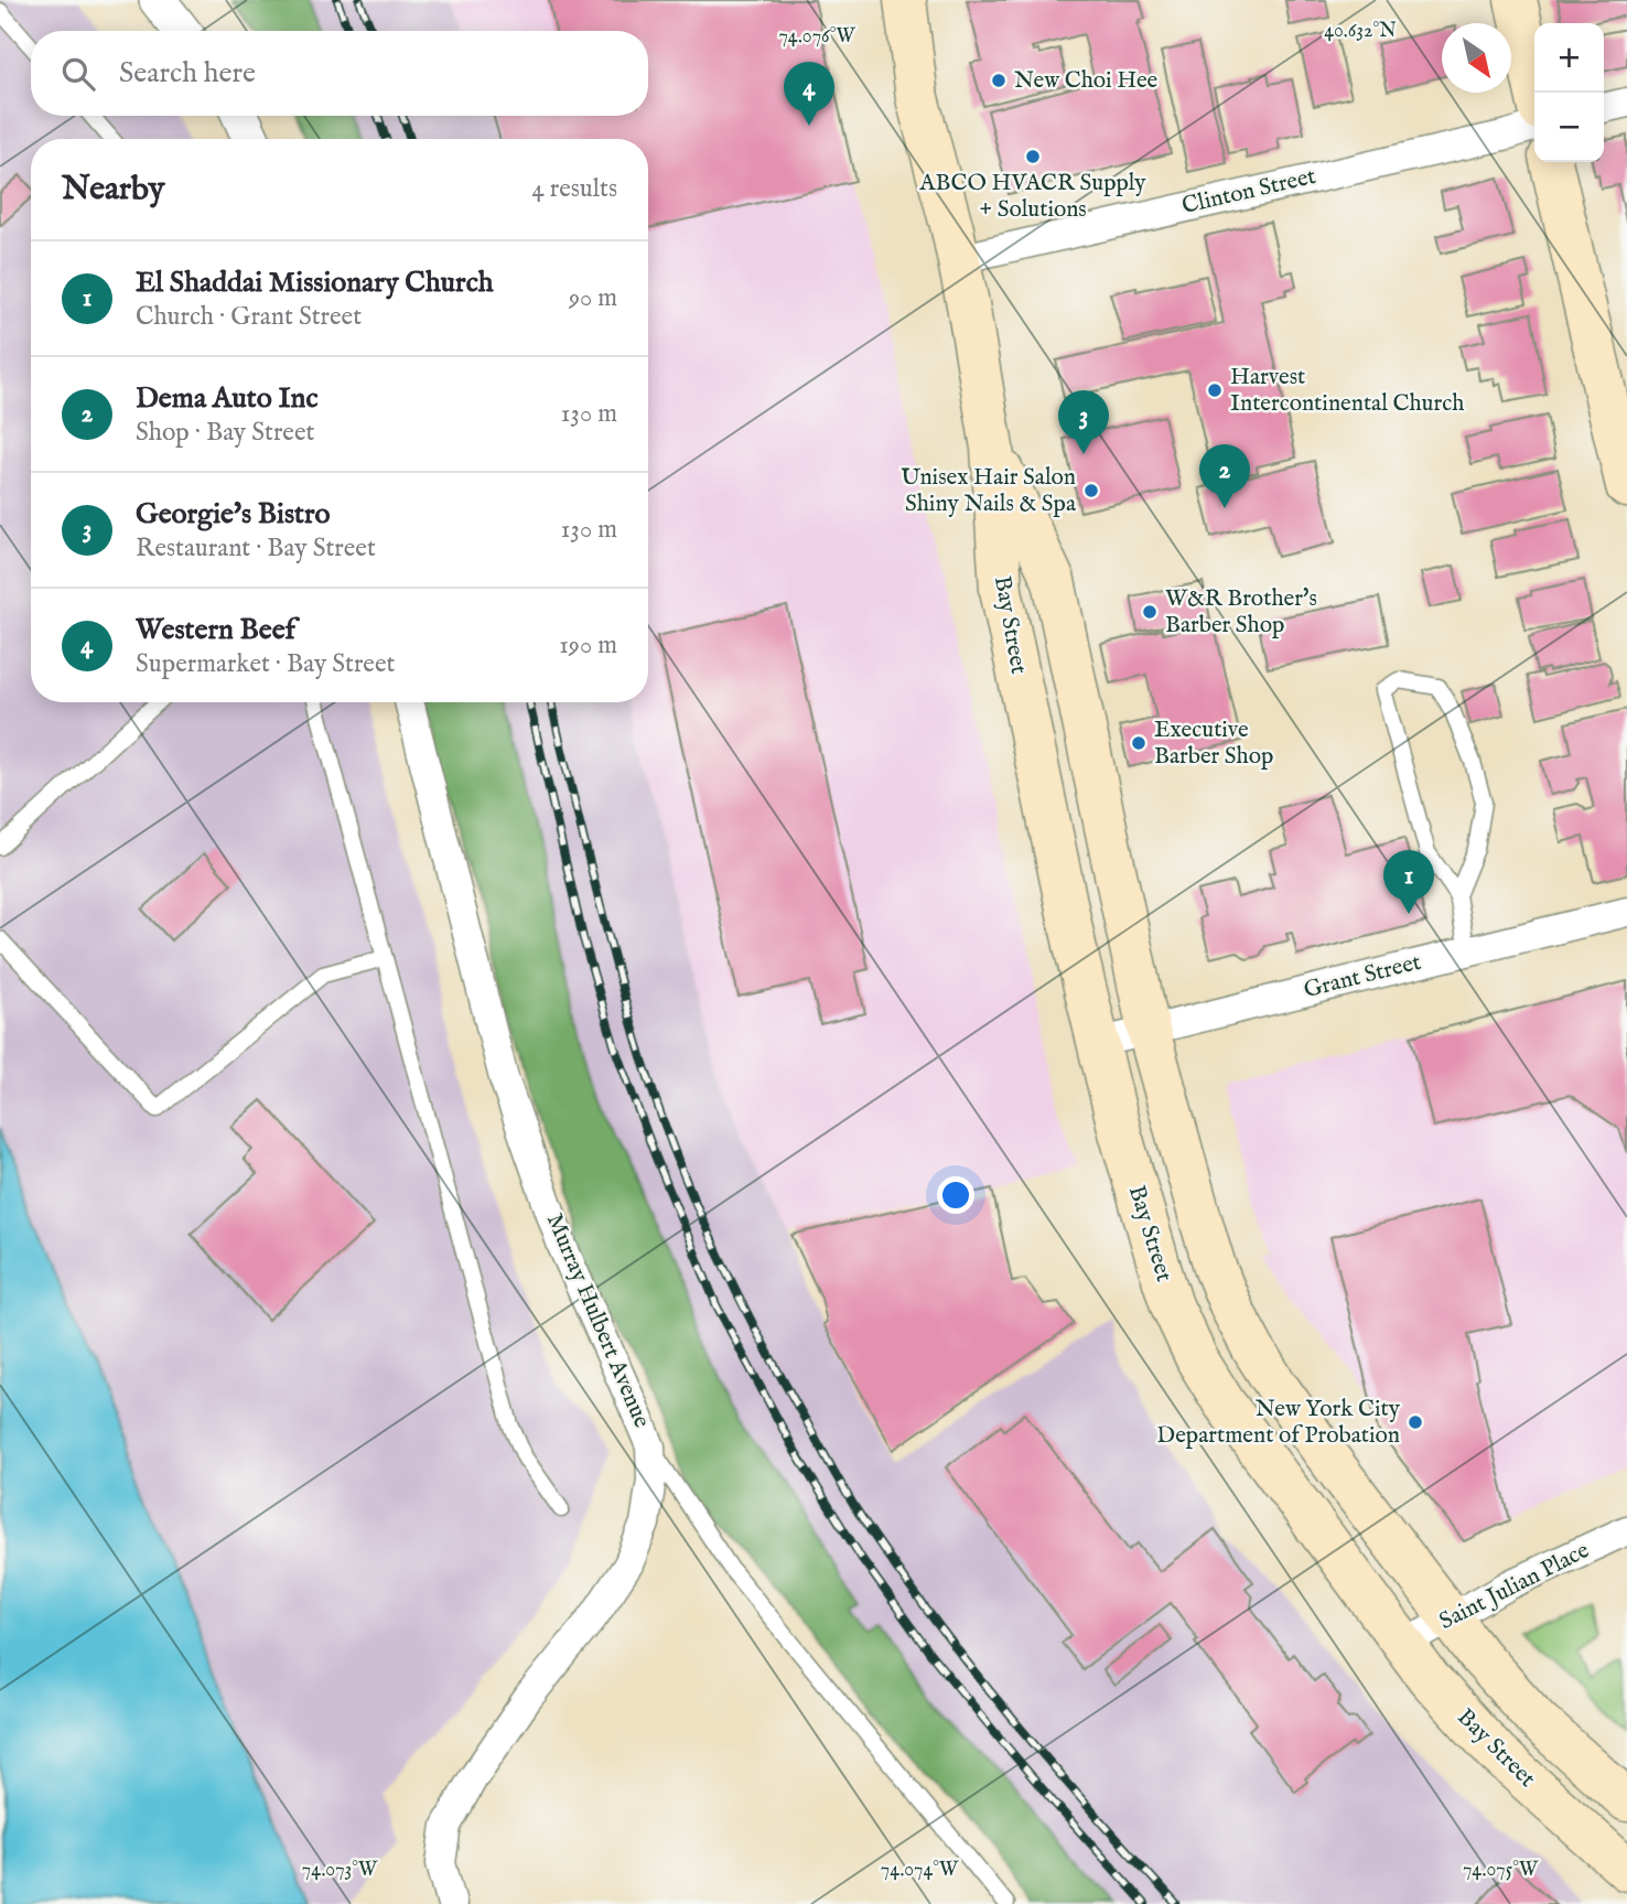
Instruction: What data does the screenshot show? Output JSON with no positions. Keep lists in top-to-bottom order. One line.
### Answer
{"streets":{"main road":["Bay Street"],"street":["Clinton Street","Grant Street","Murray Hulbert Avenue","Saint Julian Place"]},"crossings":[["Clinton Street","Bay Street"],["Bay Street","Grant Street"],["Bay Street","Saint Julian Place"]],"places":["New Choi Hee","ABCO HVACR Supply + Solutions","Harvest Intercontinental Church","Unisex Hair Salon Shiny Nails & Spa","W&R Brother's Barber Shop","Executive Barber Shop","New York City Department of Probation"],"north":"bottom right","page":{"map_buttons":["+","−"],"search":"Search here","pins":["4","3","2","1"],"heading":["Nearby","4 results"],"list":[{"mark":"1","name":"El Shaddai Missionary Church","note":"Church · Grant Street","value":"90 m"},{"mark":"2","name":"Dema Auto Inc","note":"Shop · Bay Street","value":"130 m"},{"mark":"3","name":"Georgie's Bistro","note":"Restaurant · Bay Street","value":"130 m"},{"mark":"4","name":"Western Beef","note":"Supermarket · Bay Street","value":"190 m"}]},"coordinates":["40.632°N","74.076°W","74.073°W","74.074°W","74.075°W"]}
